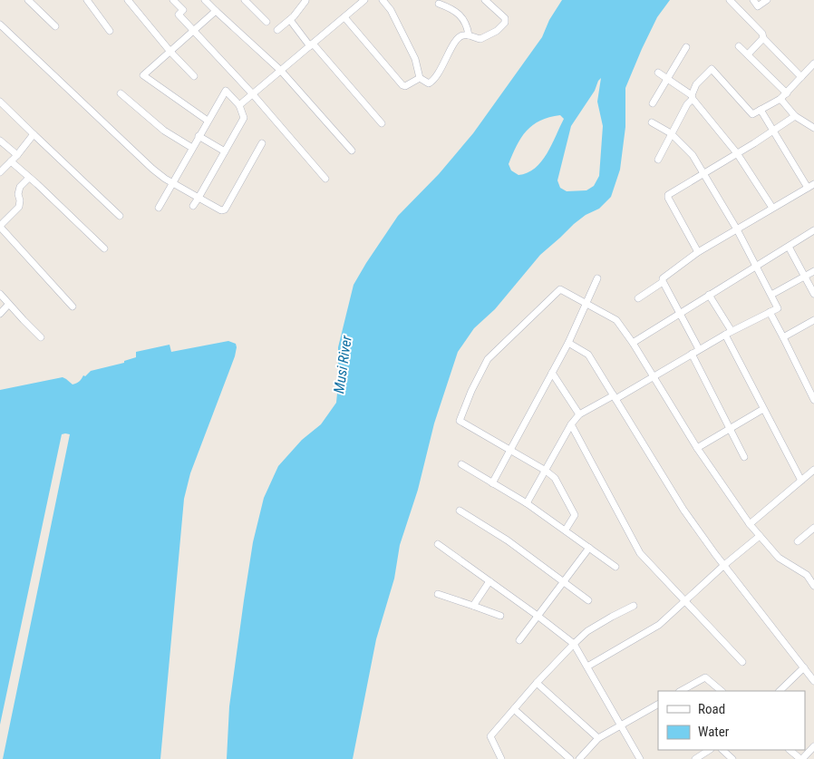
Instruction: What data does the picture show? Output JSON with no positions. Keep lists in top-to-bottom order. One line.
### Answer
{"water":["Musi River"],"legend":["Road","Water"]}
